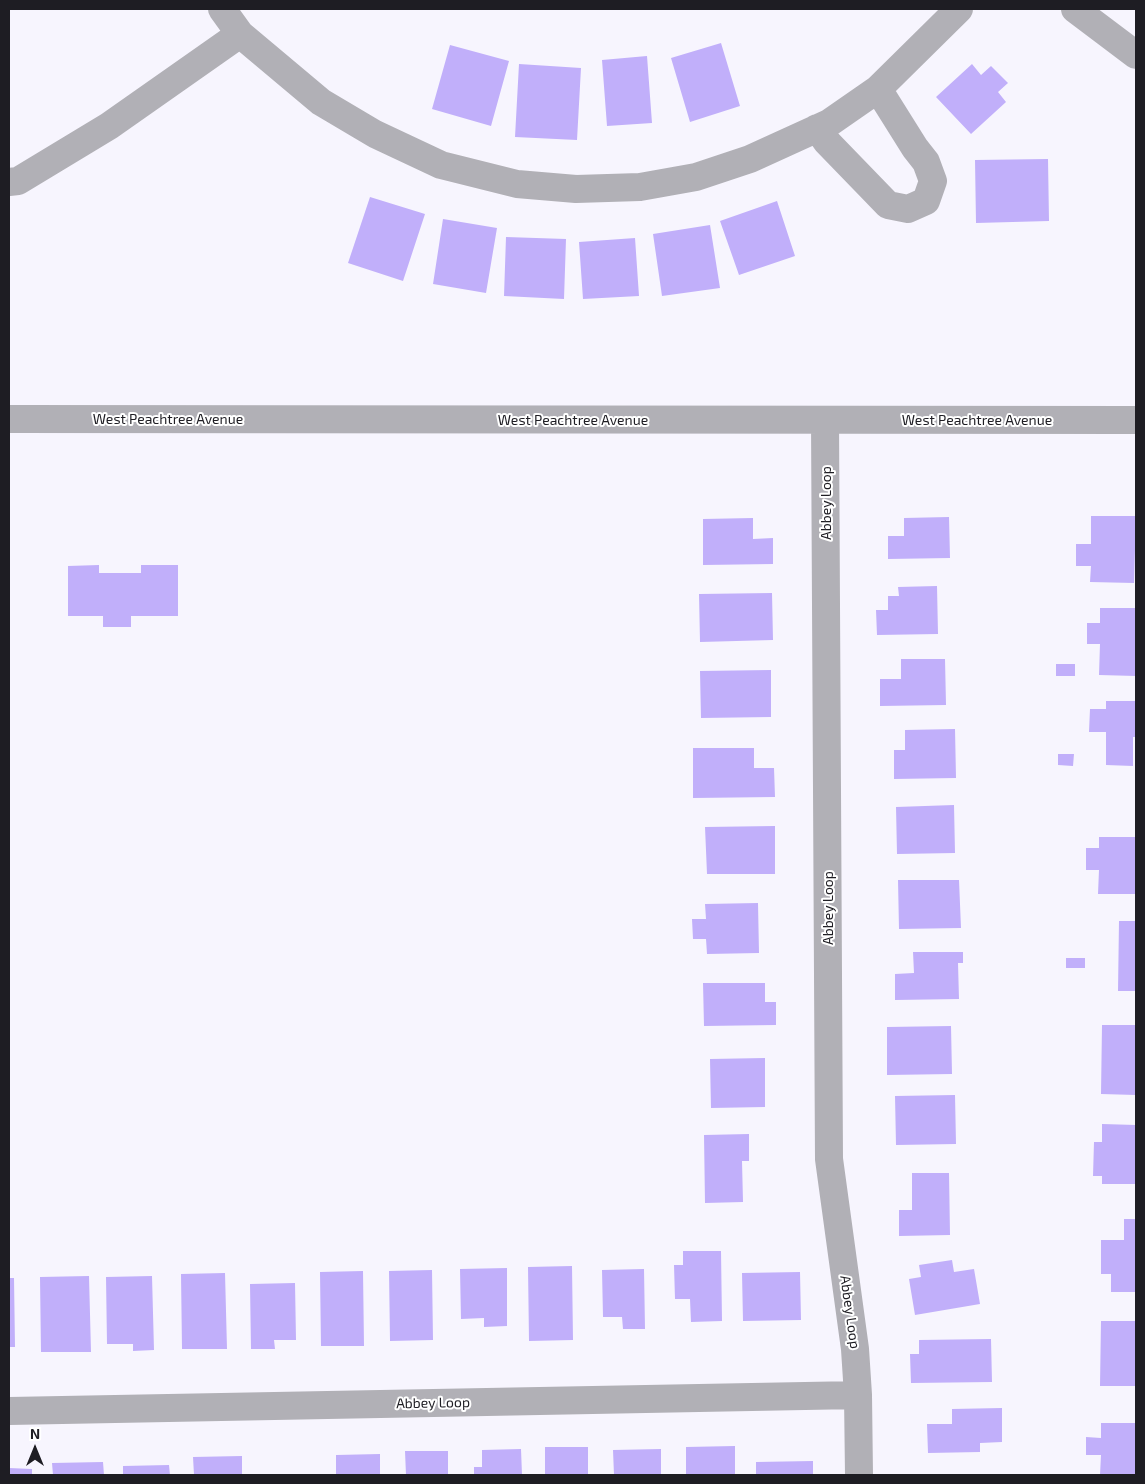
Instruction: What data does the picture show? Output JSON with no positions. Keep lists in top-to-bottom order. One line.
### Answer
{"streets":{"street":["West Peachtree Avenue","Abbey Loop"]},"crossings":[["West Peachtree Avenue","Abbey Loop"]],"north":"top"}
